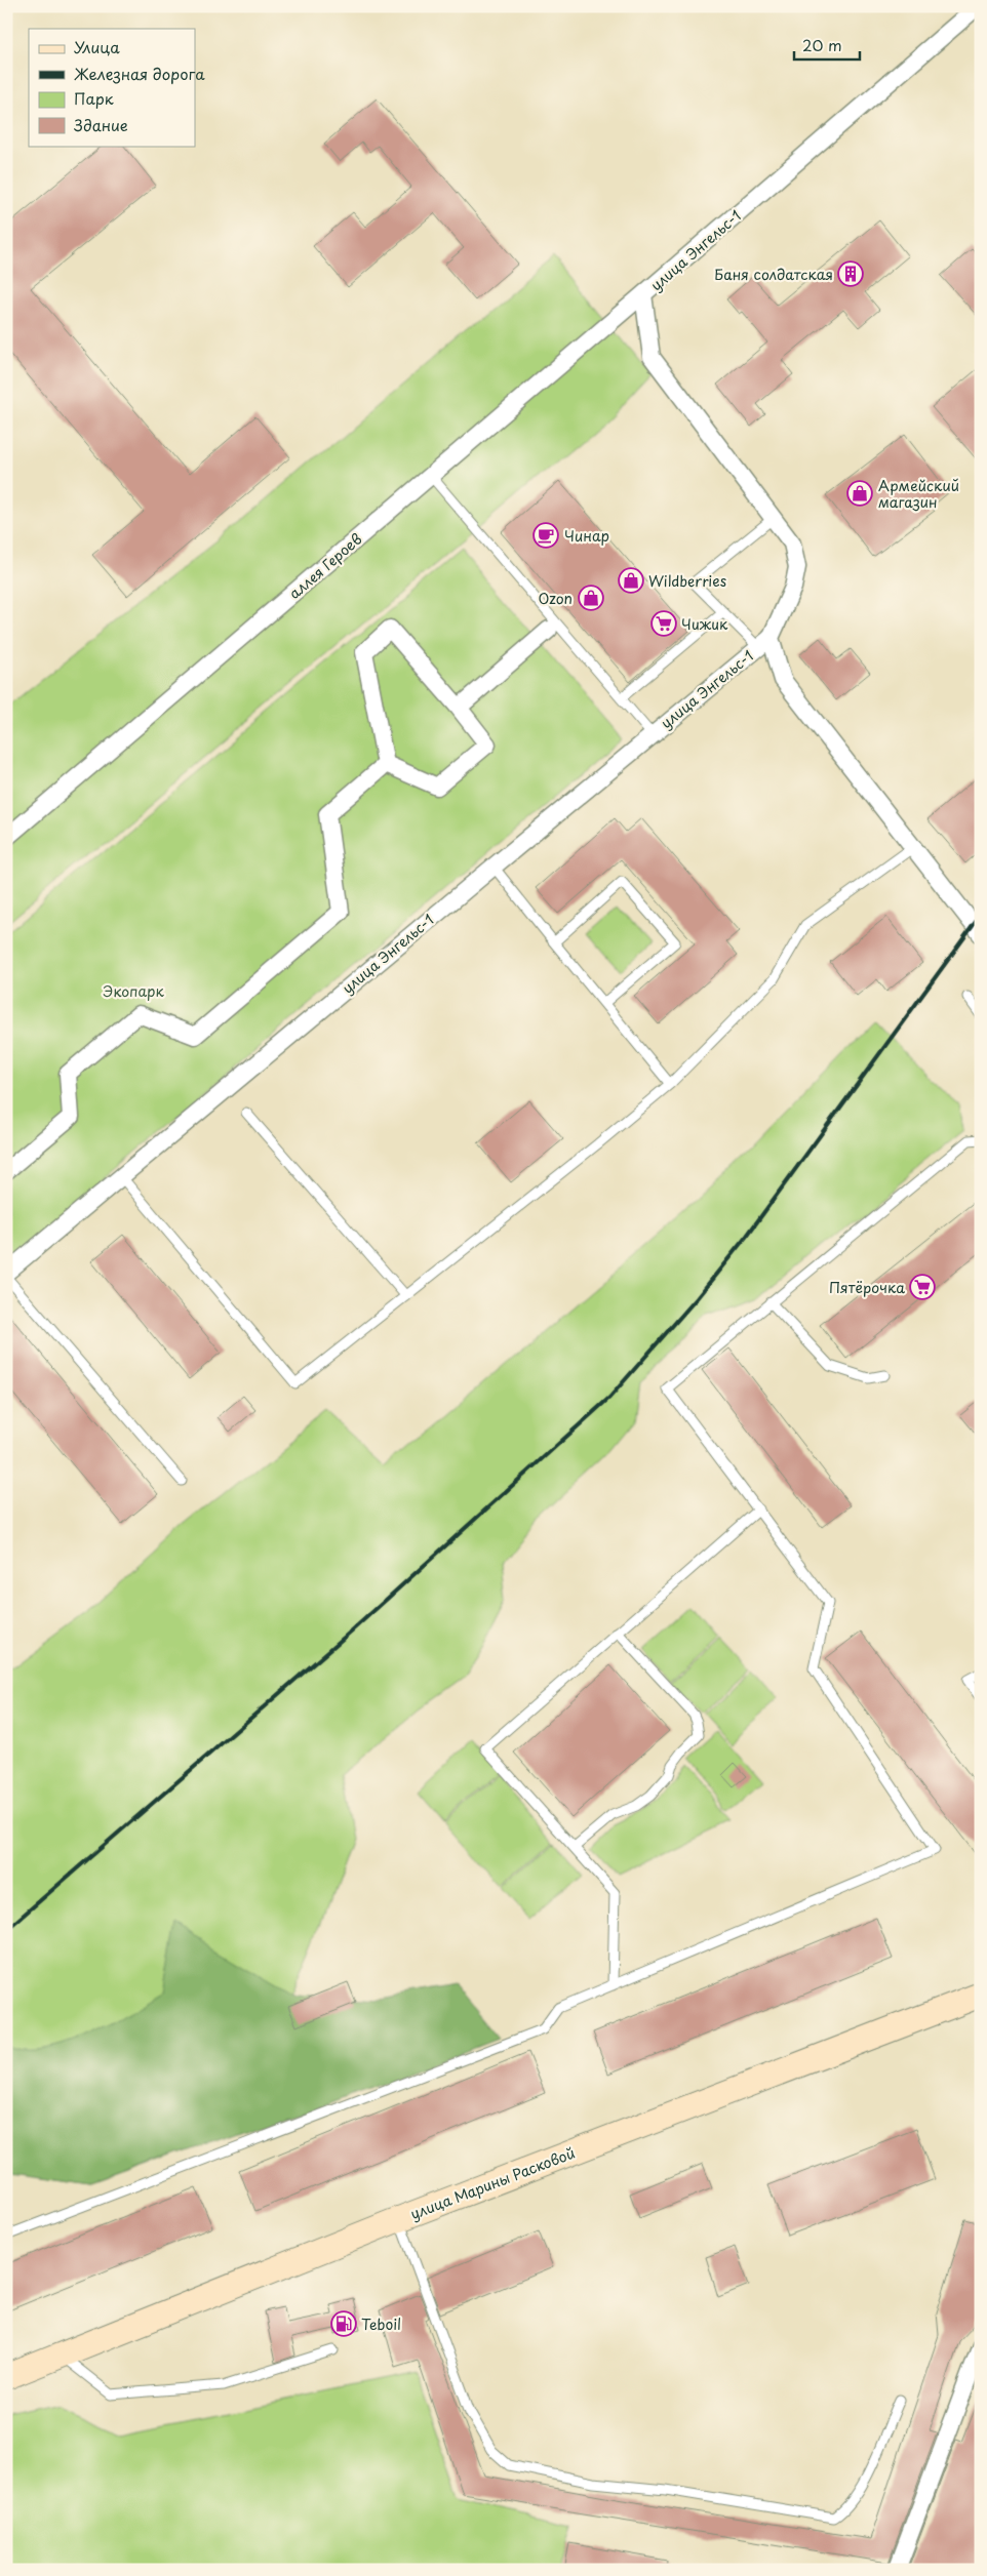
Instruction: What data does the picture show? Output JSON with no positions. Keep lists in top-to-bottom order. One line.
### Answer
{"streets":{"main road":["улица Марины Расковой"],"street":["улица Энгельс-1","аллея Героев"]},"crossings":[["улица Энгельс-1","аллея Героев"]],"parks":["Экопарк"],"places":{"building":["Баня солдатская"],"shop":["Армейский магазин","Wildberries","Ozon"],"cafe":["Чинар"],"supermarket":["Чижик","Пятёрочка"],"fuel station":["Teboil"]},"legend":["Улица","Железная дорога","Парк","Здание"],"scale_bar":"20 m"}
